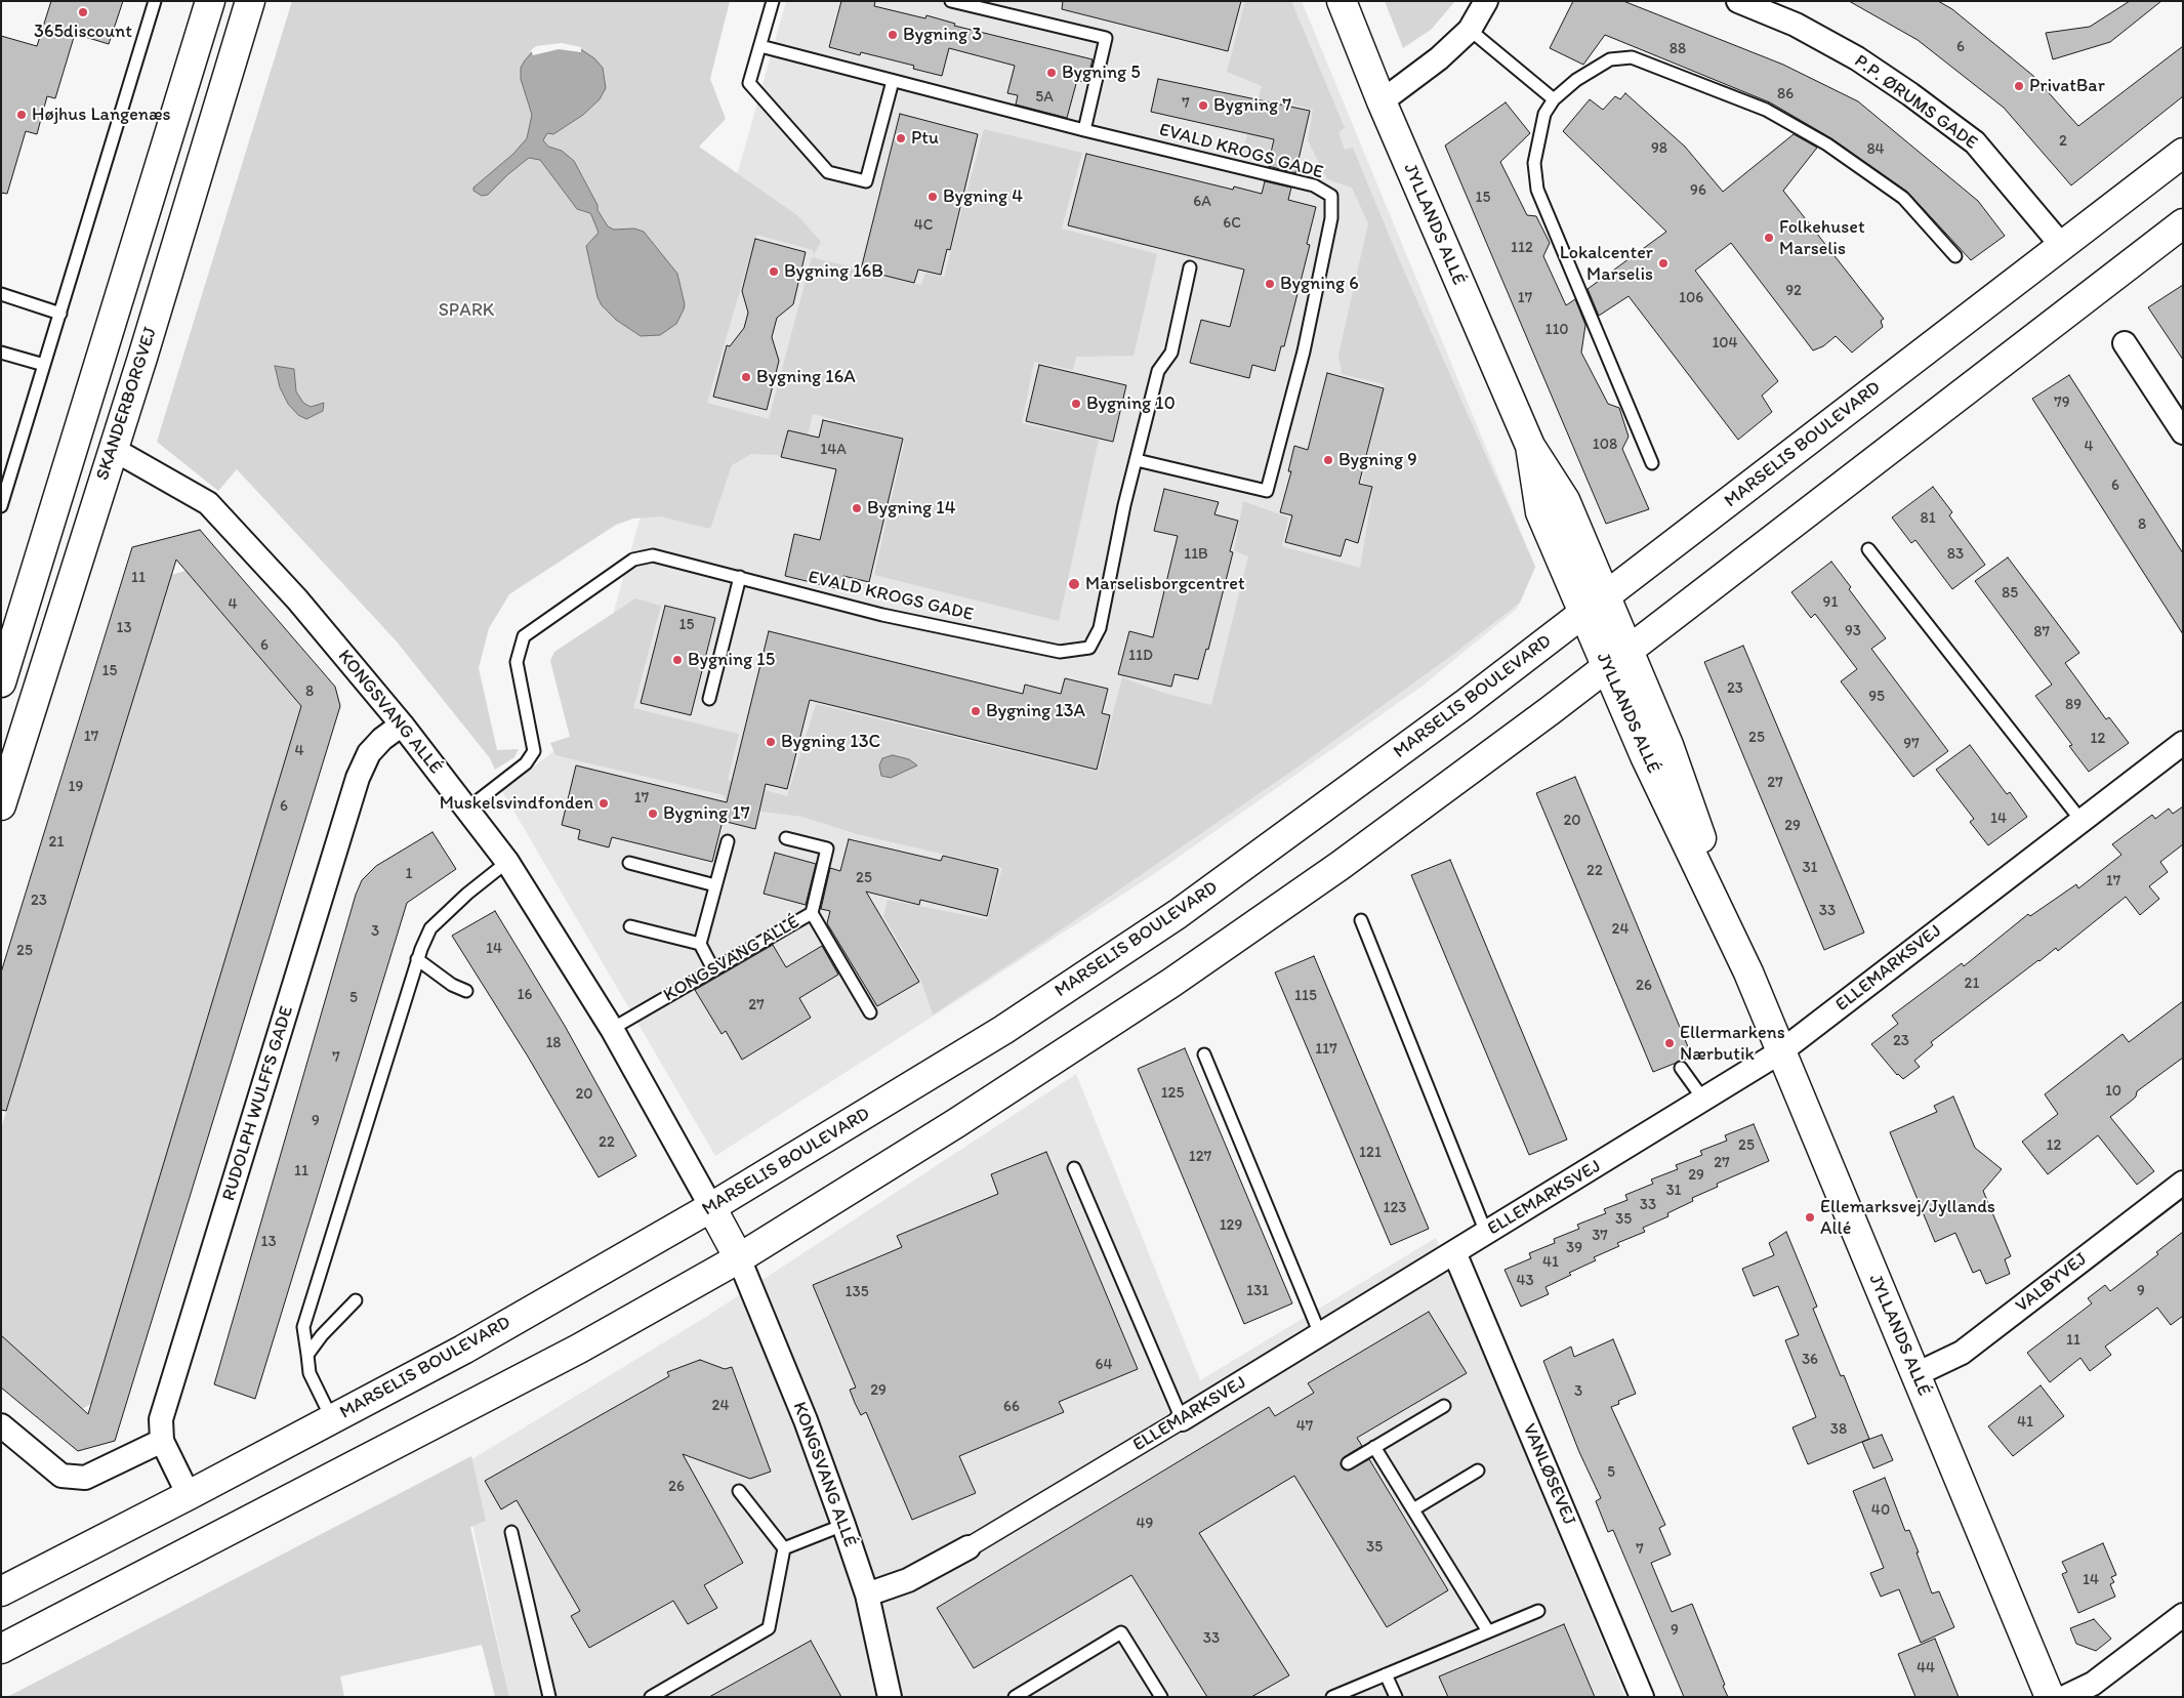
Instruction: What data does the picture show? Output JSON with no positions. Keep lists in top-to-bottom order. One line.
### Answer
{"streets":{"main road":["JYLLANDS ALLÉ","SKANDERBORGVEJ","MARSELIS BOULEVARD"],"street":["P.P. ØRUMS GADE","KONGSVANG ALLÉ","ELLEMARKSVEJ","RUDOLPH WULFFS GADE","VALBYVEJ","VANLØSEVEJ"],"lane":["EVALD KROGS GADE"]},"crossings":[["P.P. ØRUMS GADE","MARSELIS BOULEVARD"],["EVALD KROGS GADE","KONGSVANG ALLÉ"],["JYLLANDS ALLÉ","MARSELIS BOULEVARD"],["JYLLANDS ALLÉ","ELLEMARKSVEJ"],["JYLLANDS ALLÉ","VALBYVEJ"],["SKANDERBORGVEJ","KONGSVANG ALLÉ"],["MARSELIS BOULEVARD","KONGSVANG ALLÉ"],["MARSELIS BOULEVARD","RUDOLPH WULFFS GADE"],["KONGSVANG ALLÉ","ELLEMARKSVEJ"],["KONGSVANG ALLÉ","RUDOLPH WULFFS GADE"],["ELLEMARKSVEJ","VANLØSEVEJ"]],"parks":["SPARK"],"places":["365discount","Bygning 3","Bygning 5","PrivatBar","Bygning 7","Højhus Langenæs","Ptu","Bygning 4","Folkehuset Marselis","Lokalcenter Marselis","Bygning 16B","Bygning 6","Bygning 16A","Bygning 10","Bygning 9","Bygning 14","Marselisborgcentret","Bygning 15","Bygning 13A","Bygning 13C","Muskelsvindfonden","Bygning 17","Ellermarkens Nærbutik","Ellemarksvej/Jyllands Allé"],"house_numbers":["6","88","86","5A","7","2","98","84","96","15","6A","6C","4C","112","92","17","106","110","104","79","108","4","14A","6","81","8","11B","83","11","85","91","4","15","13","93","87","6","11D","15","23","8","95","89","17","25","12","97","4","27","19","17","6","14","20","29","21","31","22","1","25","17","23","33","24","3","14","25","21","26","16","115","5","27","23","18","117","7","10","125","20","9","22","25","12","121","127","27","11","29","31","33","123","35","129","37","13","39","41","43","131","9","135","11","36","64","29","3","24","66","41","47","38","5","26","40","49","35","7","14","9","33","44"]}
